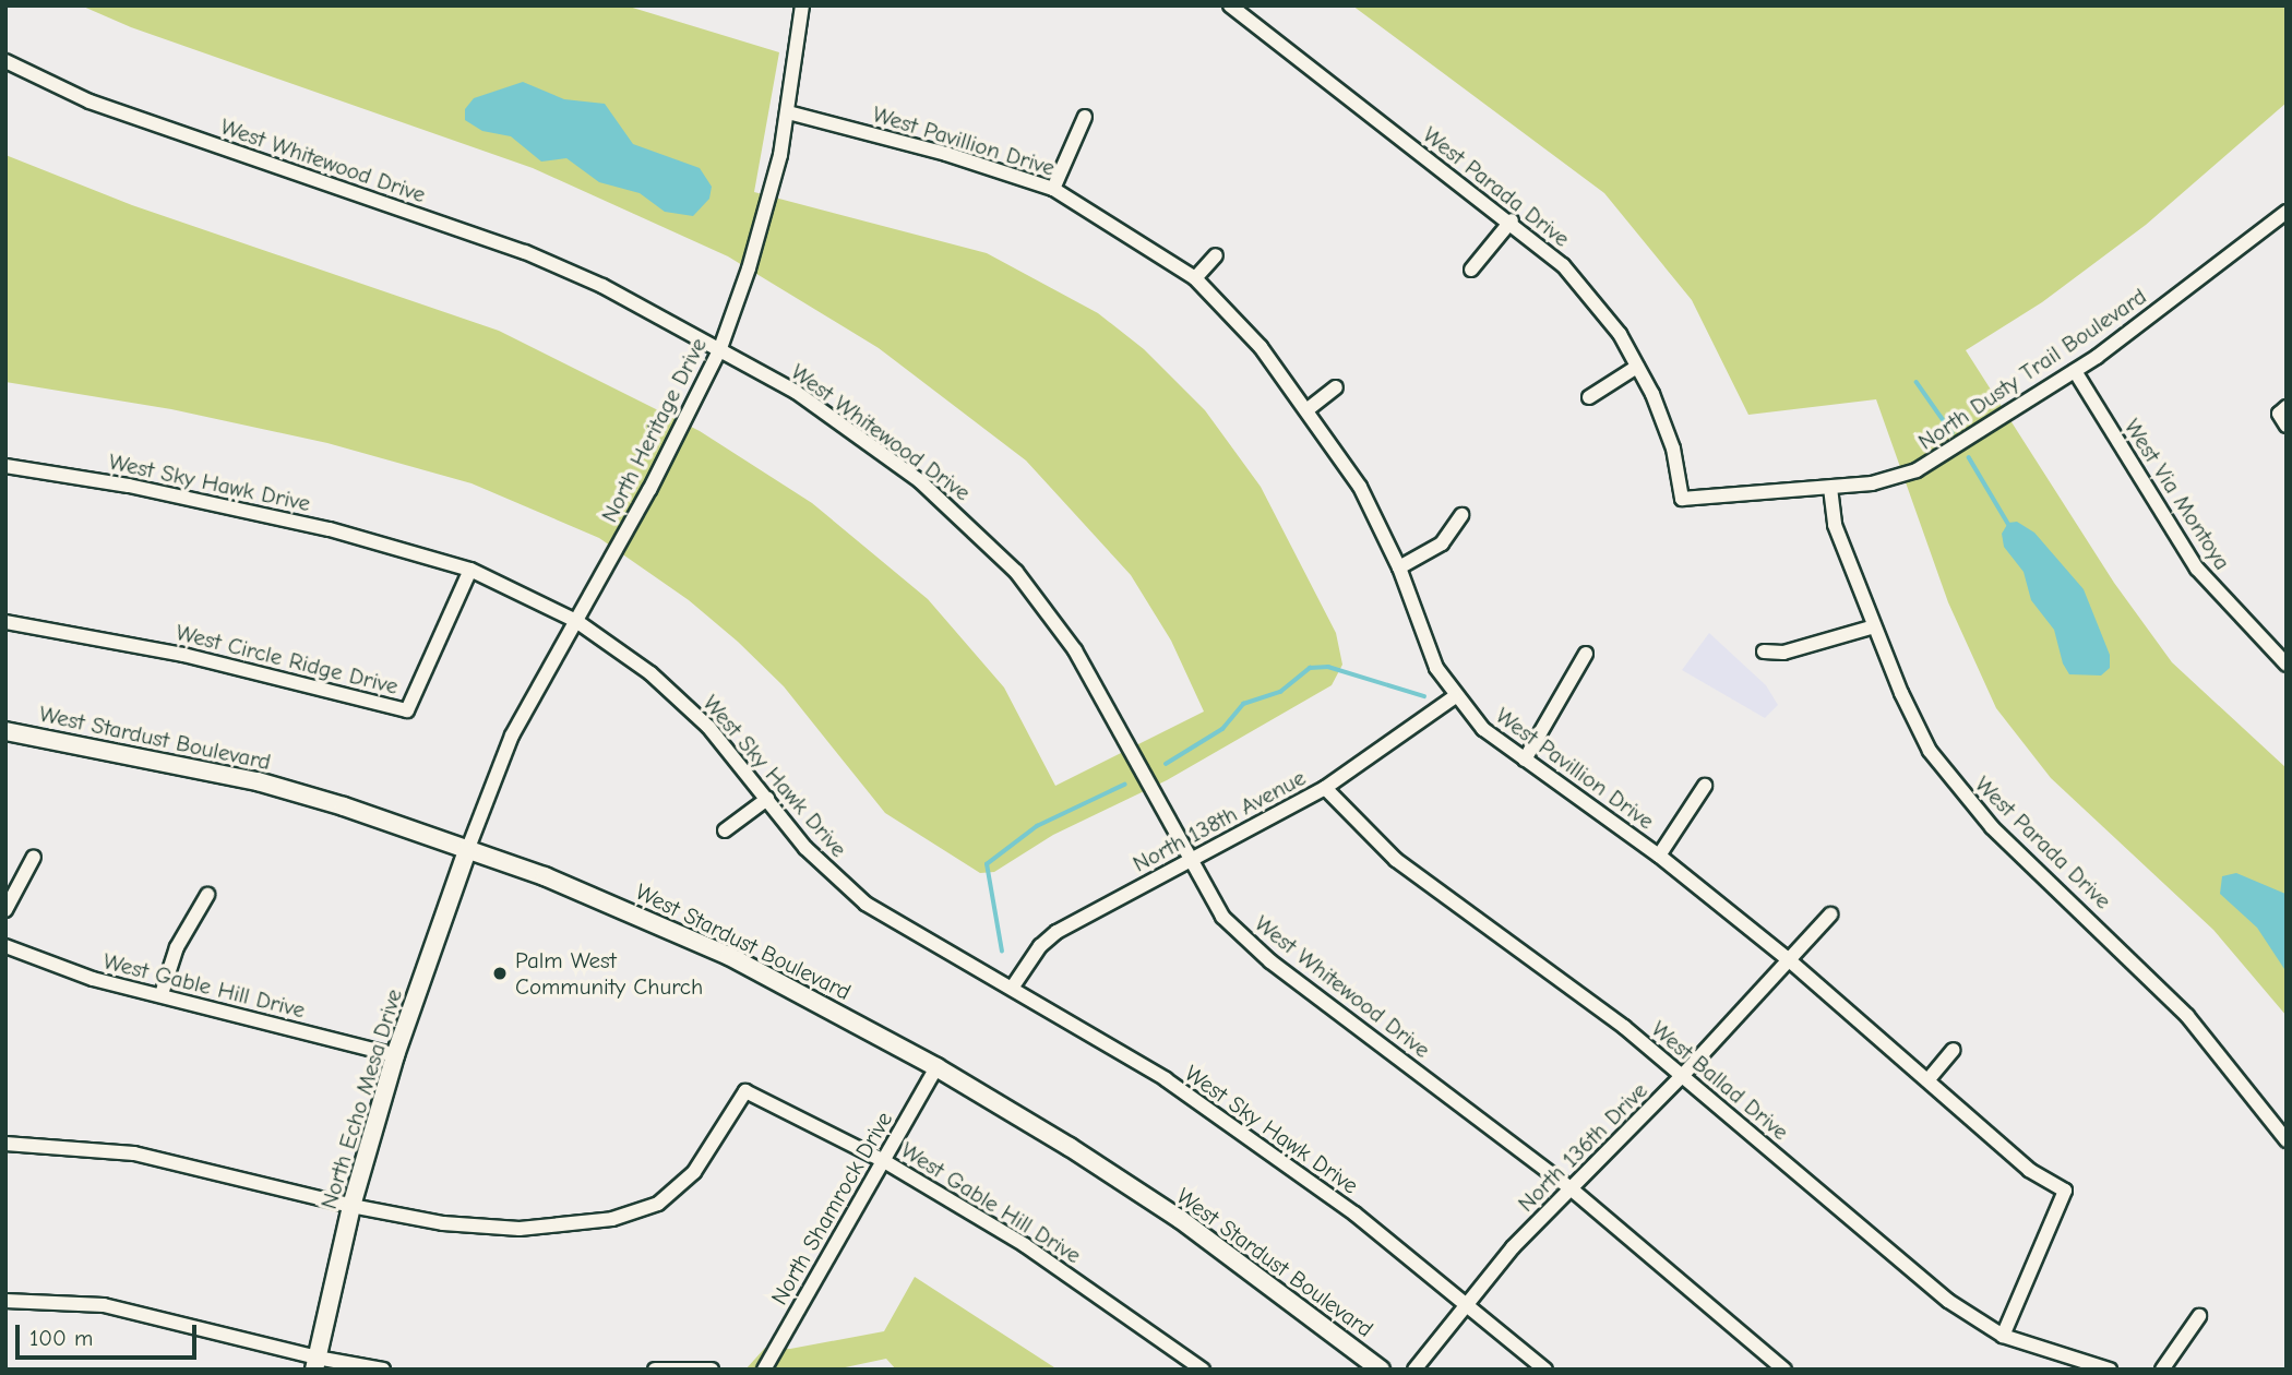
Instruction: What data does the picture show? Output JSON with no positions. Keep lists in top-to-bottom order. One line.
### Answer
{"streets":{"street":["West Pavillion Drive","West Whitewood Drive","West Parada Drive","North Dusty Trail Boulevard","North Heritage Drive","West Sky Hawk Drive","West Via Montoya","West Circle Ridge Drive","West Stardust Boulevard","North 138th Avenue","West Gable Hill Drive","West Ballad Drive","North Echo Mesa Drive","North 136th Drive","North Shamrock Drive"]},"crossings":[["West Pavillion Drive","North Heritage Drive"],["West Pavillion Drive","North 138th Avenue"],["West Pavillion Drive","West Ballad Drive"],["West Pavillion Drive","North 136th Drive"],["West Whitewood Drive","North Heritage Drive"],["West Whitewood Drive","North 138th Avenue"],["West Whitewood Drive","North 136th Drive"],["West Parada Drive","North Dusty Trail Boulevard"],["North Dusty Trail Boulevard","West Via Montoya"],["North Heritage Drive","West Sky Hawk Drive"],["North Heritage Drive","West Stardust Boulevard"],["North Heritage Drive","North Echo Mesa Drive"],["West Sky Hawk Drive","West Circle Ridge Drive"],["West Sky Hawk Drive","North 138th Avenue"],["West Sky Hawk Drive","North 136th Drive"],["West Stardust Boulevard","North Echo Mesa Drive"],["West Stardust Boulevard","North Shamrock Drive"],["North 138th Avenue","West Ballad Drive"],["West Gable Hill Drive","North Echo Mesa Drive"],["West Gable Hill Drive","North Shamrock Drive"],["West Ballad Drive","North 136th Drive"]],"places":["Palm West Community Church"],"scale_bar":"100 m"}
